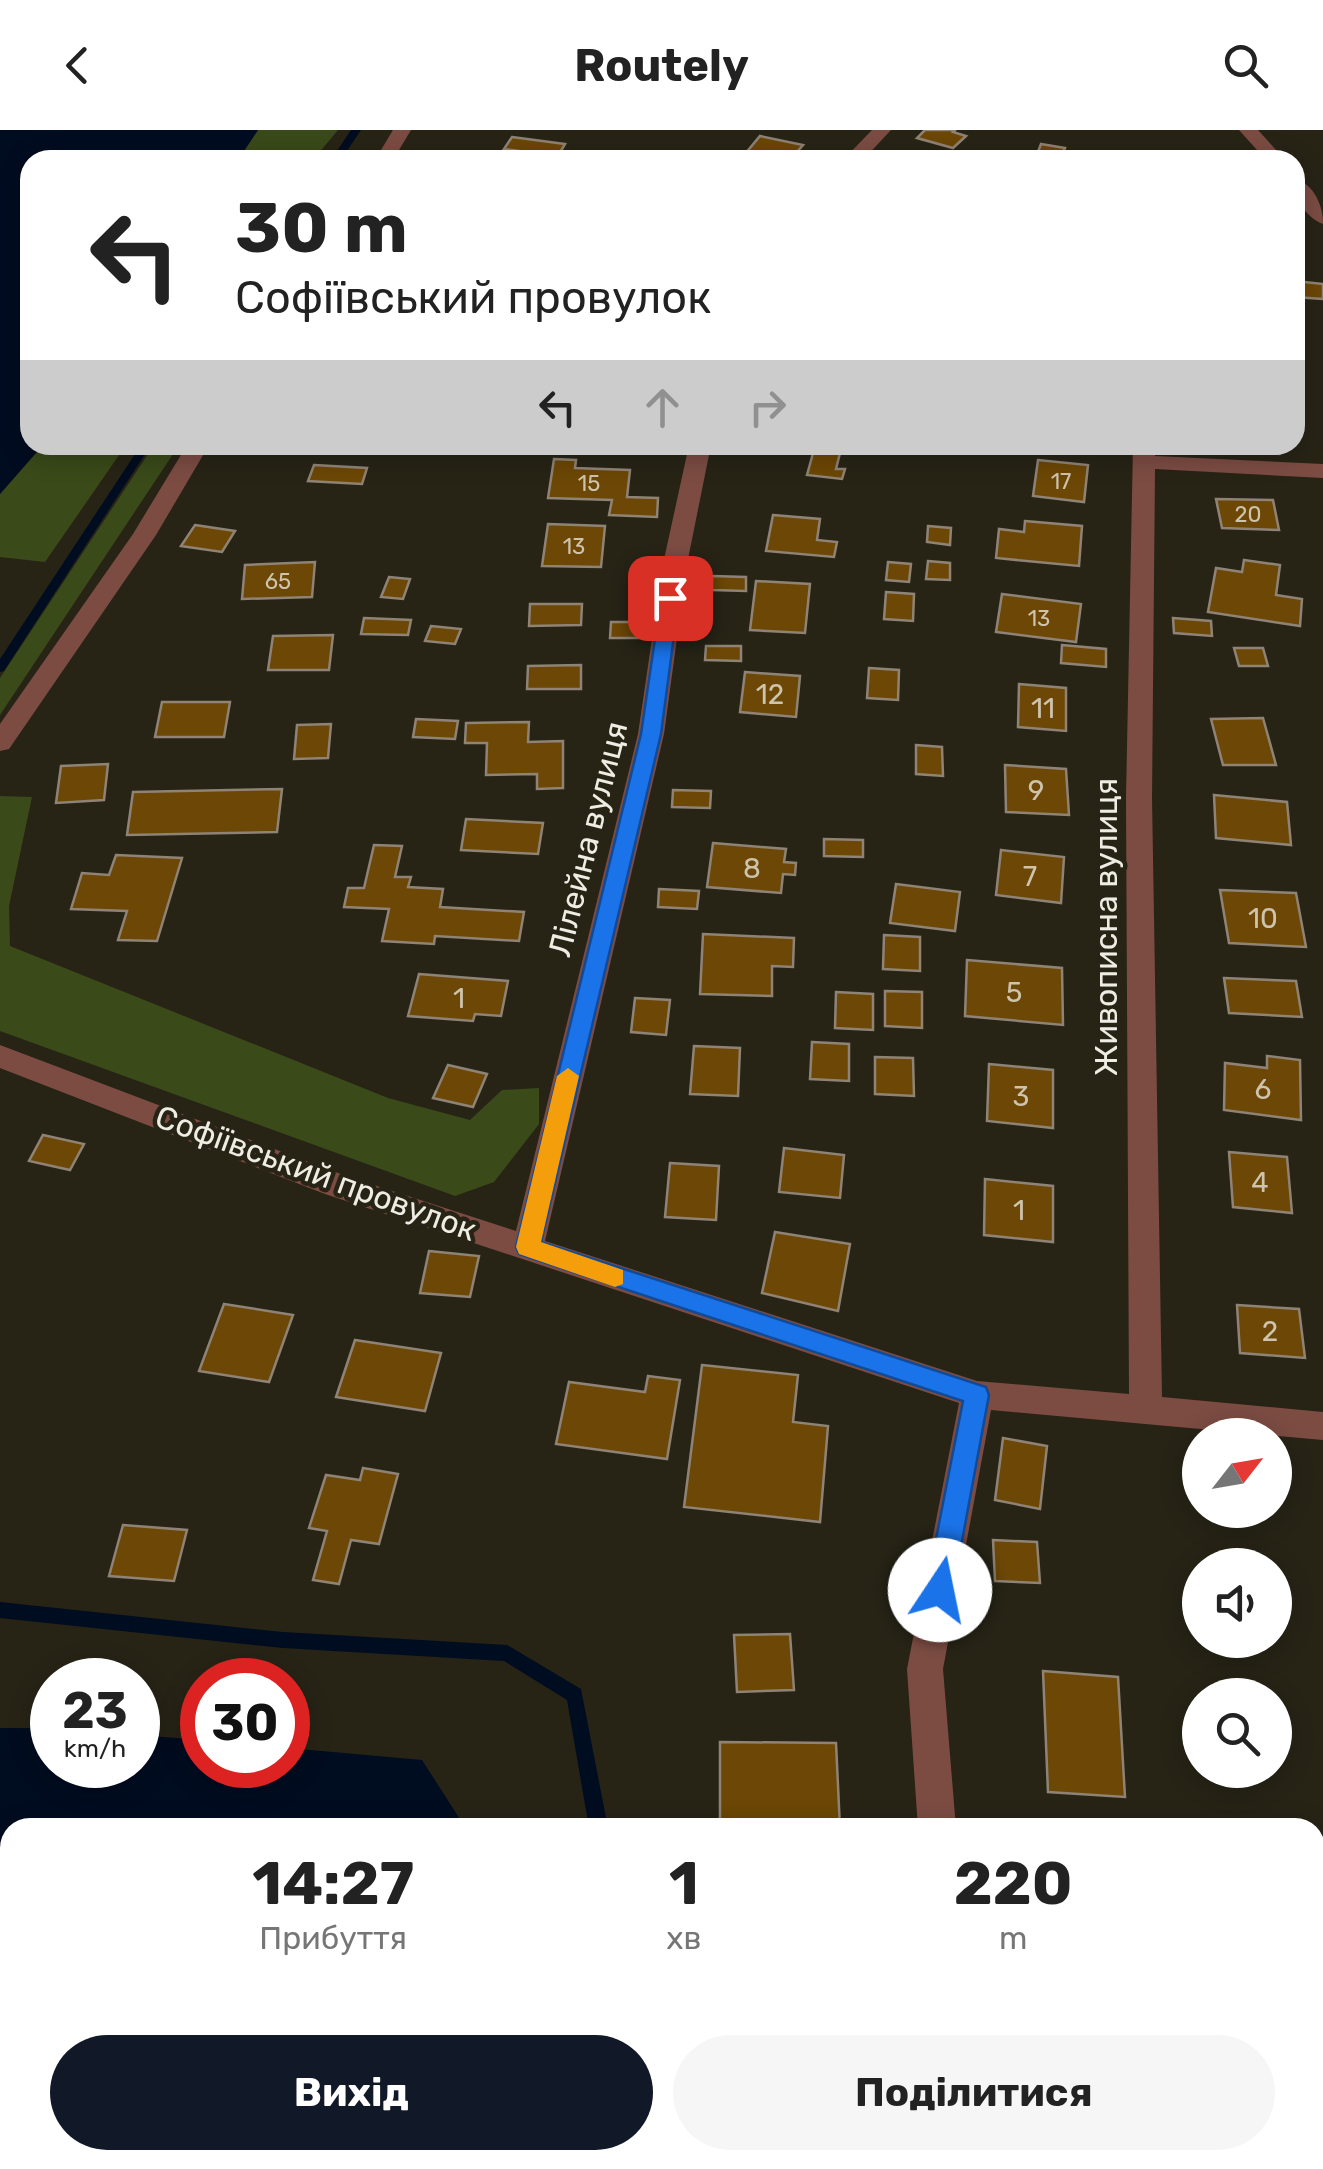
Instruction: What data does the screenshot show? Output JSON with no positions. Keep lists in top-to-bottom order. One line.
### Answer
{"streets":{"street":["Лілейна вулиця","Живописна вулиця","Софіївський провулок"]},"crossings":[["Лілейна вулиця","Софіївський провулок"],["Живописна вулиця","Софіївський провулок"]],"house_numbers":["17","15","20","13","65","13","12","11","9","8","7","10","5","1","6","3","4","1","2"],"north":"top right","page":{"header":"Routely","turn":["30 m","Софіївський провулок"],"speed":"23 km/h","limit":"30","eta":["14:27","Прибуття","1","хв","220","m"],"buttons":["Вихід","Поділитися"]}}
